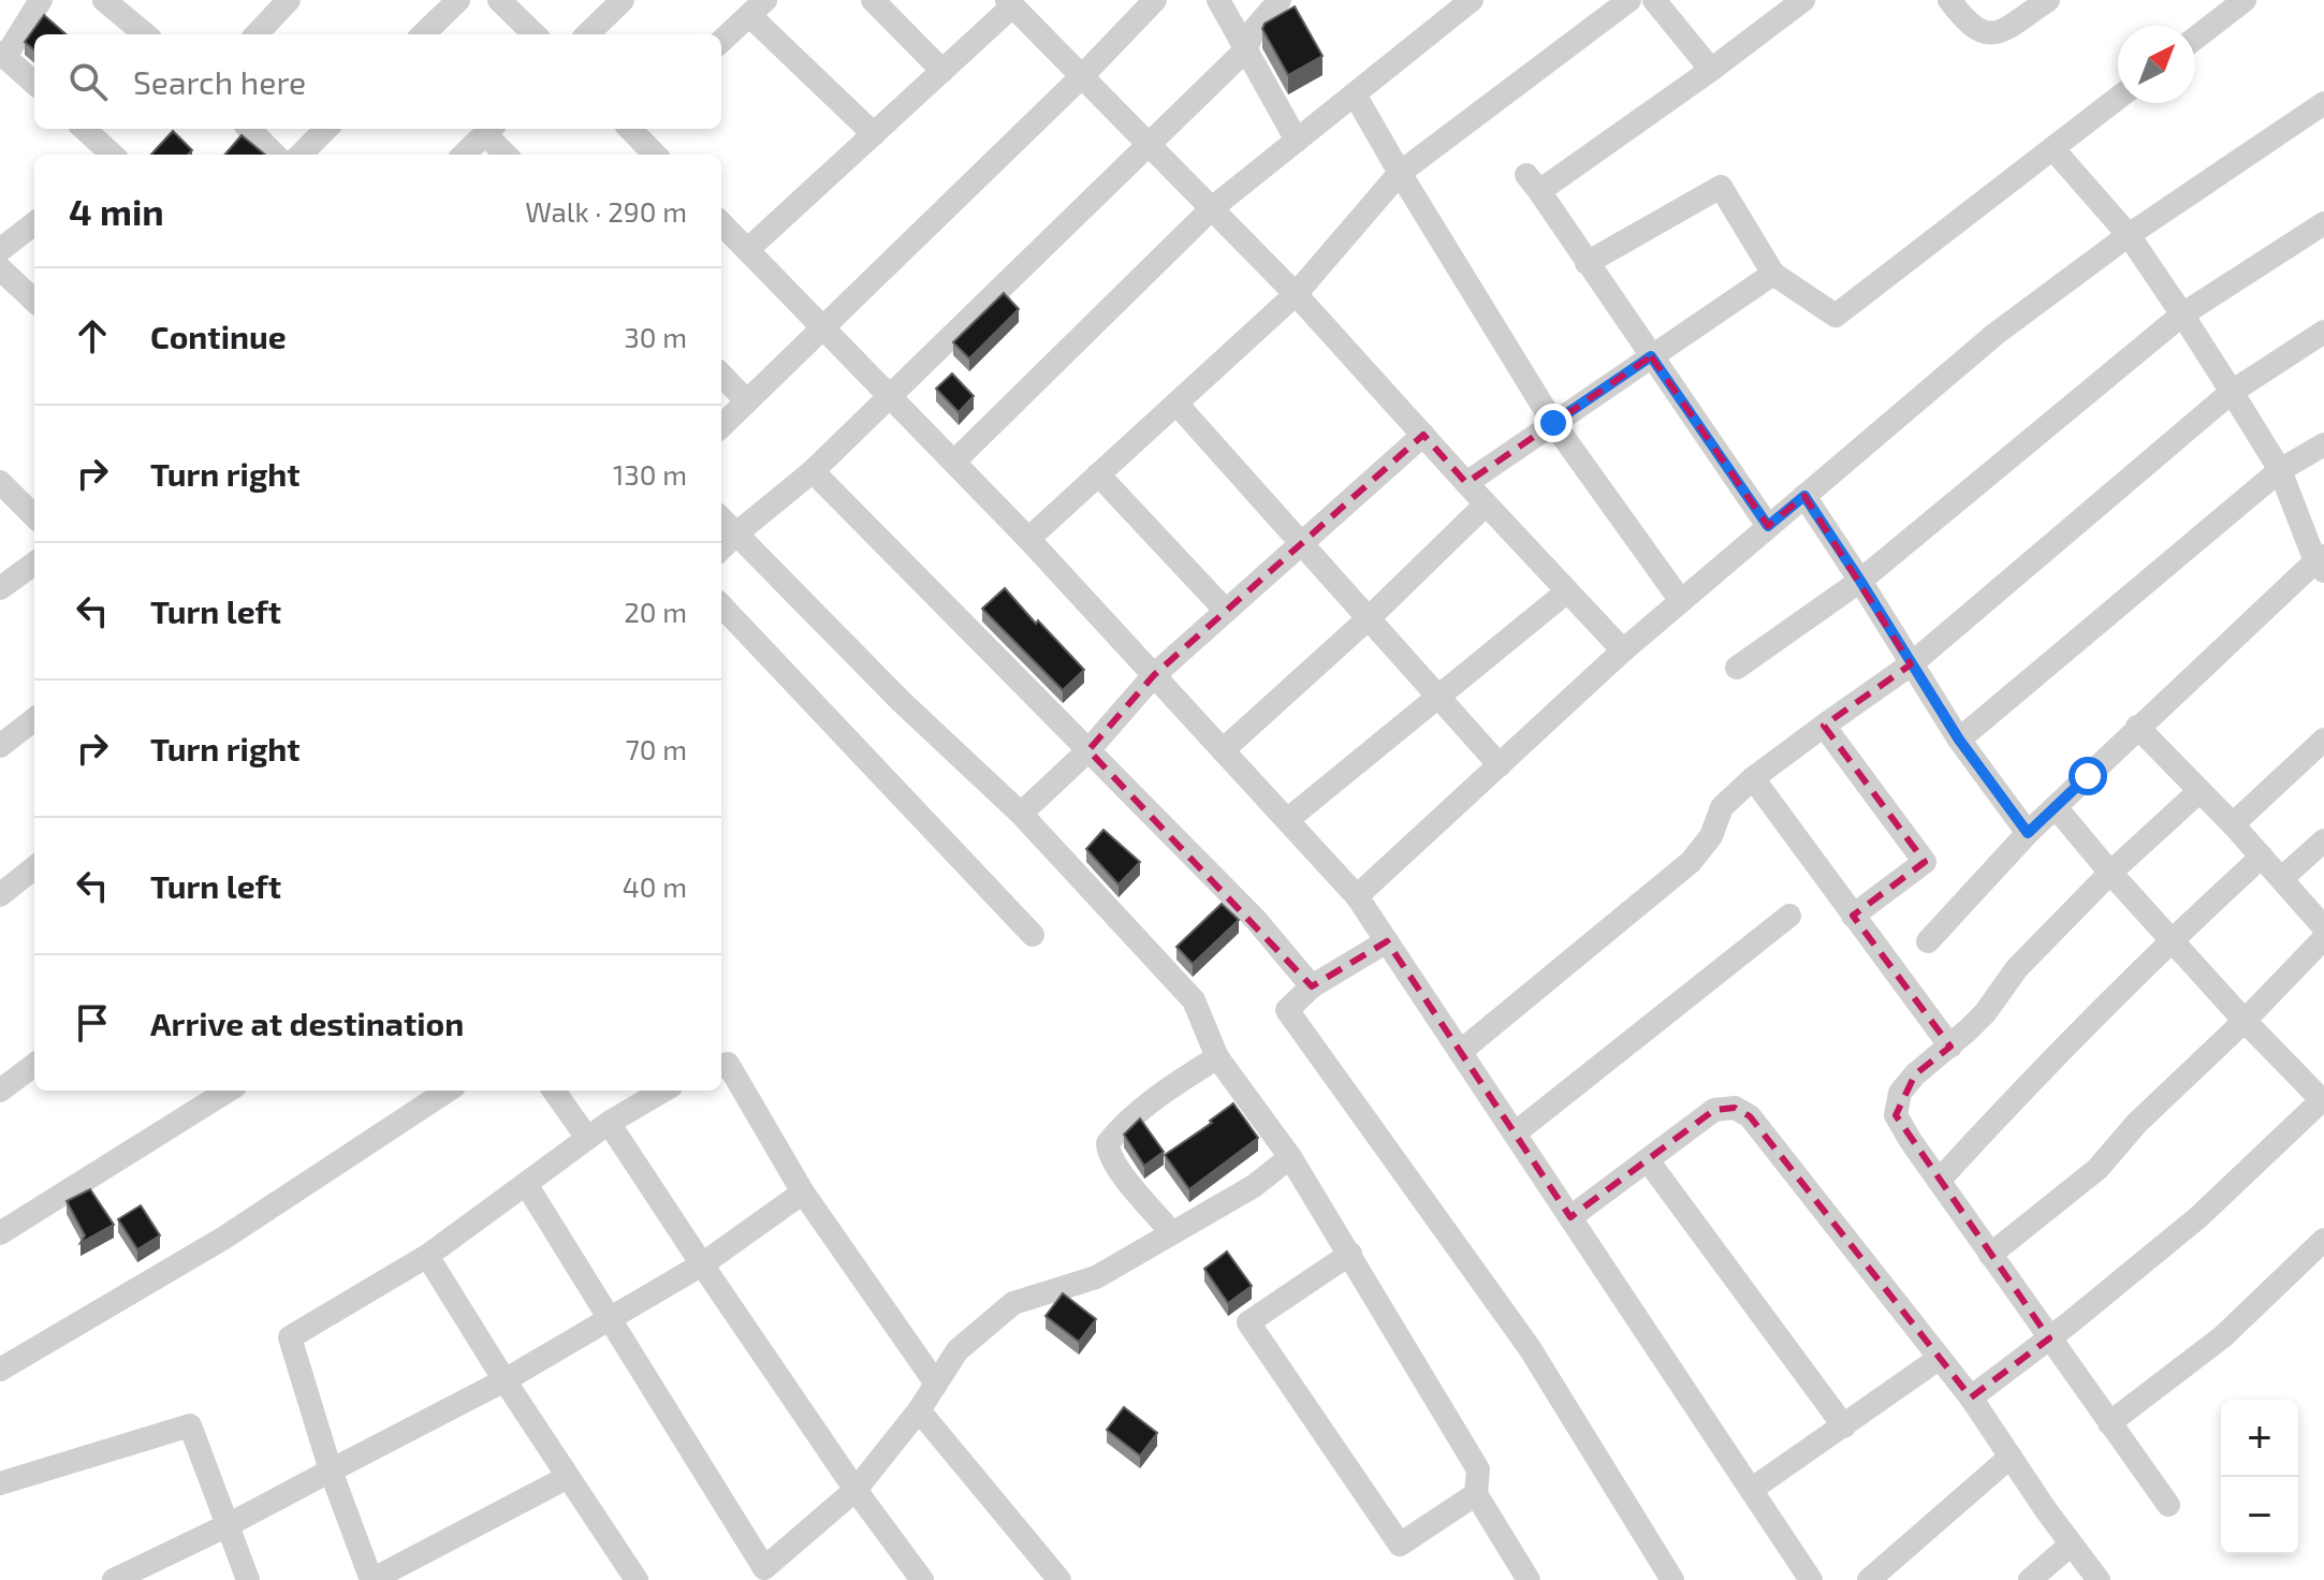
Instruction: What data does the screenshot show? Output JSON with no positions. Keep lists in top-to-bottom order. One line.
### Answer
{"north":"top right","page":{"search":"Search here","heading":["4 min","Walk · 290 m"],"list":[["Continue","30 m"],["Turn right","130 m"],["Turn left","20 m"],["Turn right","70 m"],["Turn left","40 m"],"Arrive at destination"],"map_buttons":["+","−"]}}
